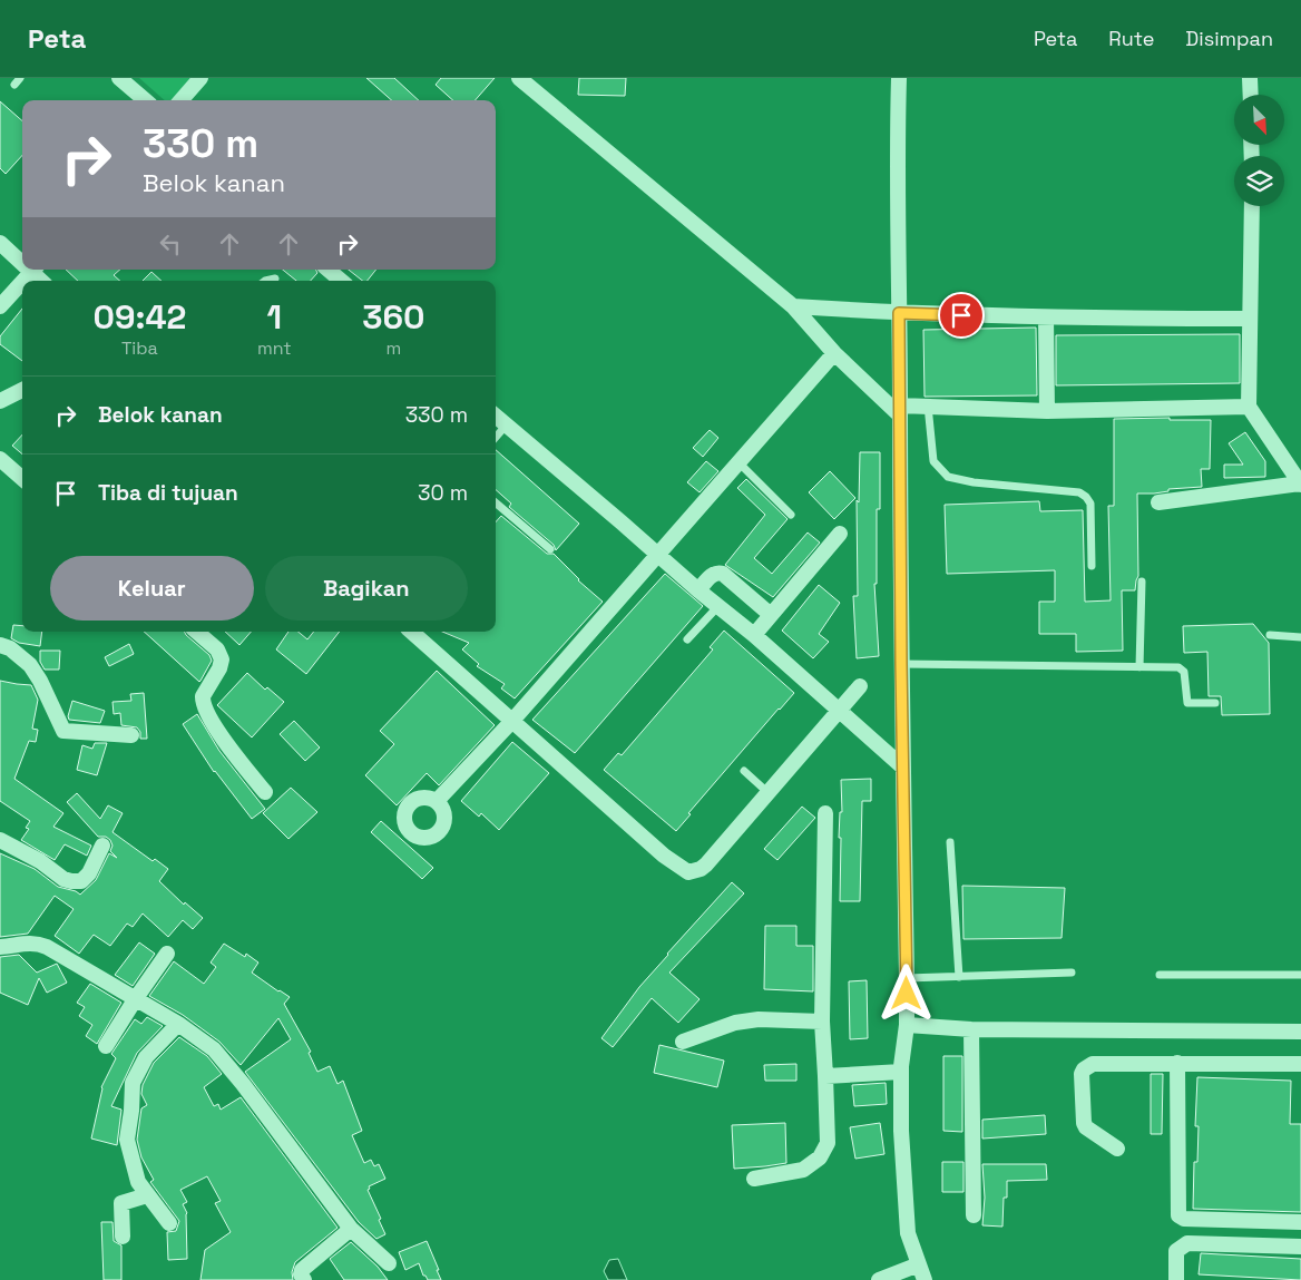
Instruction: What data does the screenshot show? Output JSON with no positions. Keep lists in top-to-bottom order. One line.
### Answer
{"north":"bottom right","page":{"header":"Peta","nav":["Peta","Rute","Disimpan"],"turn":["330 m","Belok kanan"],"eta":["09:42","Tiba","1","mnt","360","m"],"list":[{"name":"Belok kanan","value":"330 m"},{"name":"Tiba di tujuan","value":"30 m"}],"buttons":["Keluar","Bagikan"]}}
